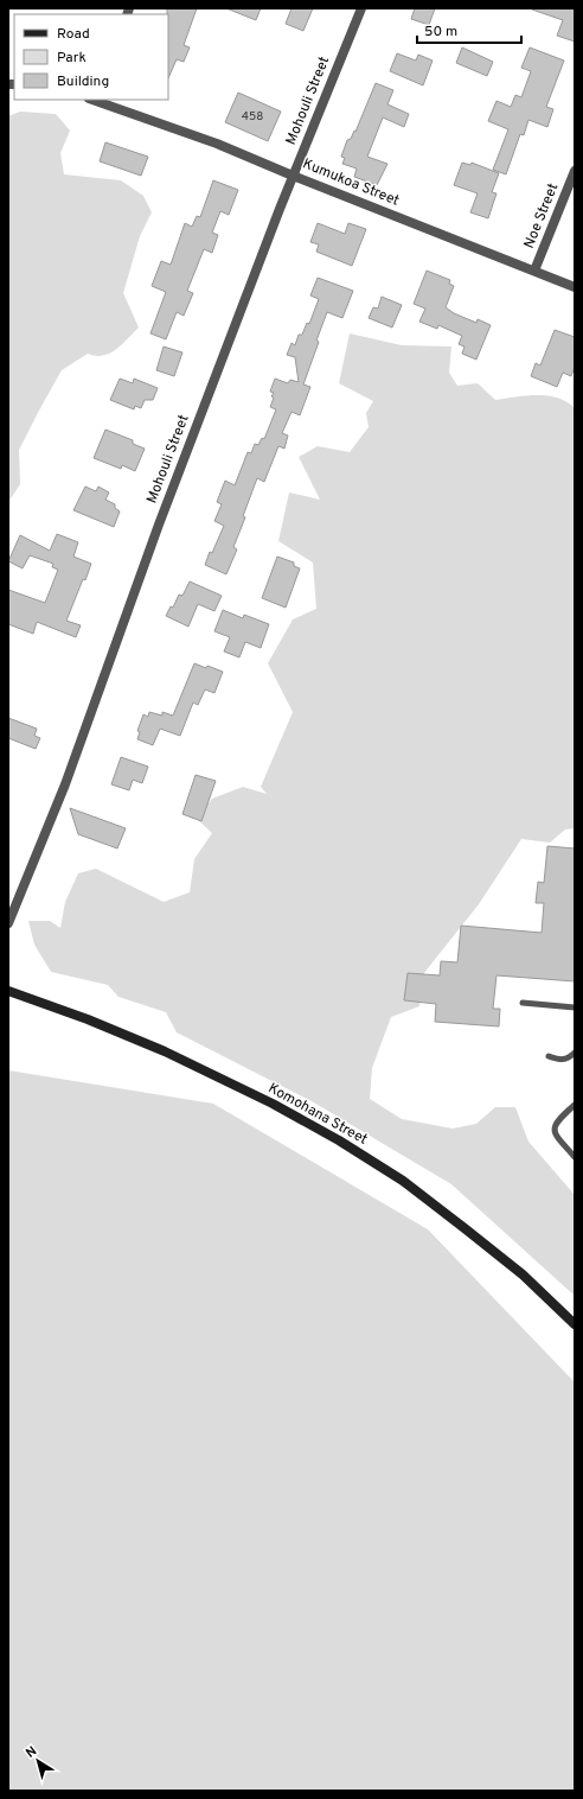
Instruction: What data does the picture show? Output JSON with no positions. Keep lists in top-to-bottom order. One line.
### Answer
{"streets":{"main road":["Komohana Street"],"street":["Mohouli Street","Kumukoa Street","Noe Street"]},"crossings":[["Mohouli Street","Kumukoa Street"],["Kumukoa Street","Noe Street"]],"house_numbers":["458"],"legend":["Road","Park","Building"],"scale_bar":"50 m","north":"top left"}
